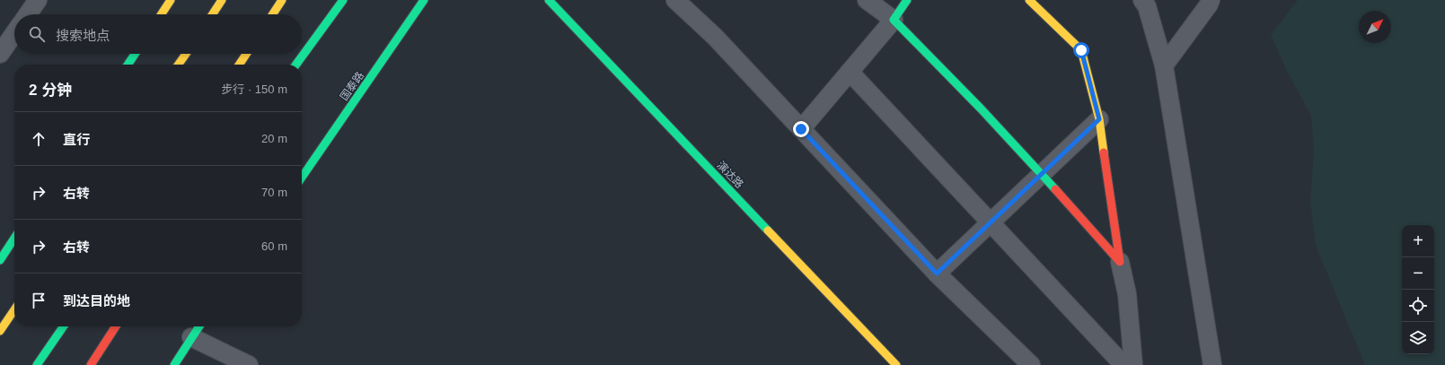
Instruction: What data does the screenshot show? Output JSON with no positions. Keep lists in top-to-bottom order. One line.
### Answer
{"streets":{"main road":["国泰路","演达路"]},"north":"top right","page":{"search":"搜索地点","heading":["2 分钟","步行 · 150 m"],"list":[["直行","20 m"],["右转","70 m"],["右转","60 m"],"到达目的地"],"map_buttons":["+","−"]}}
